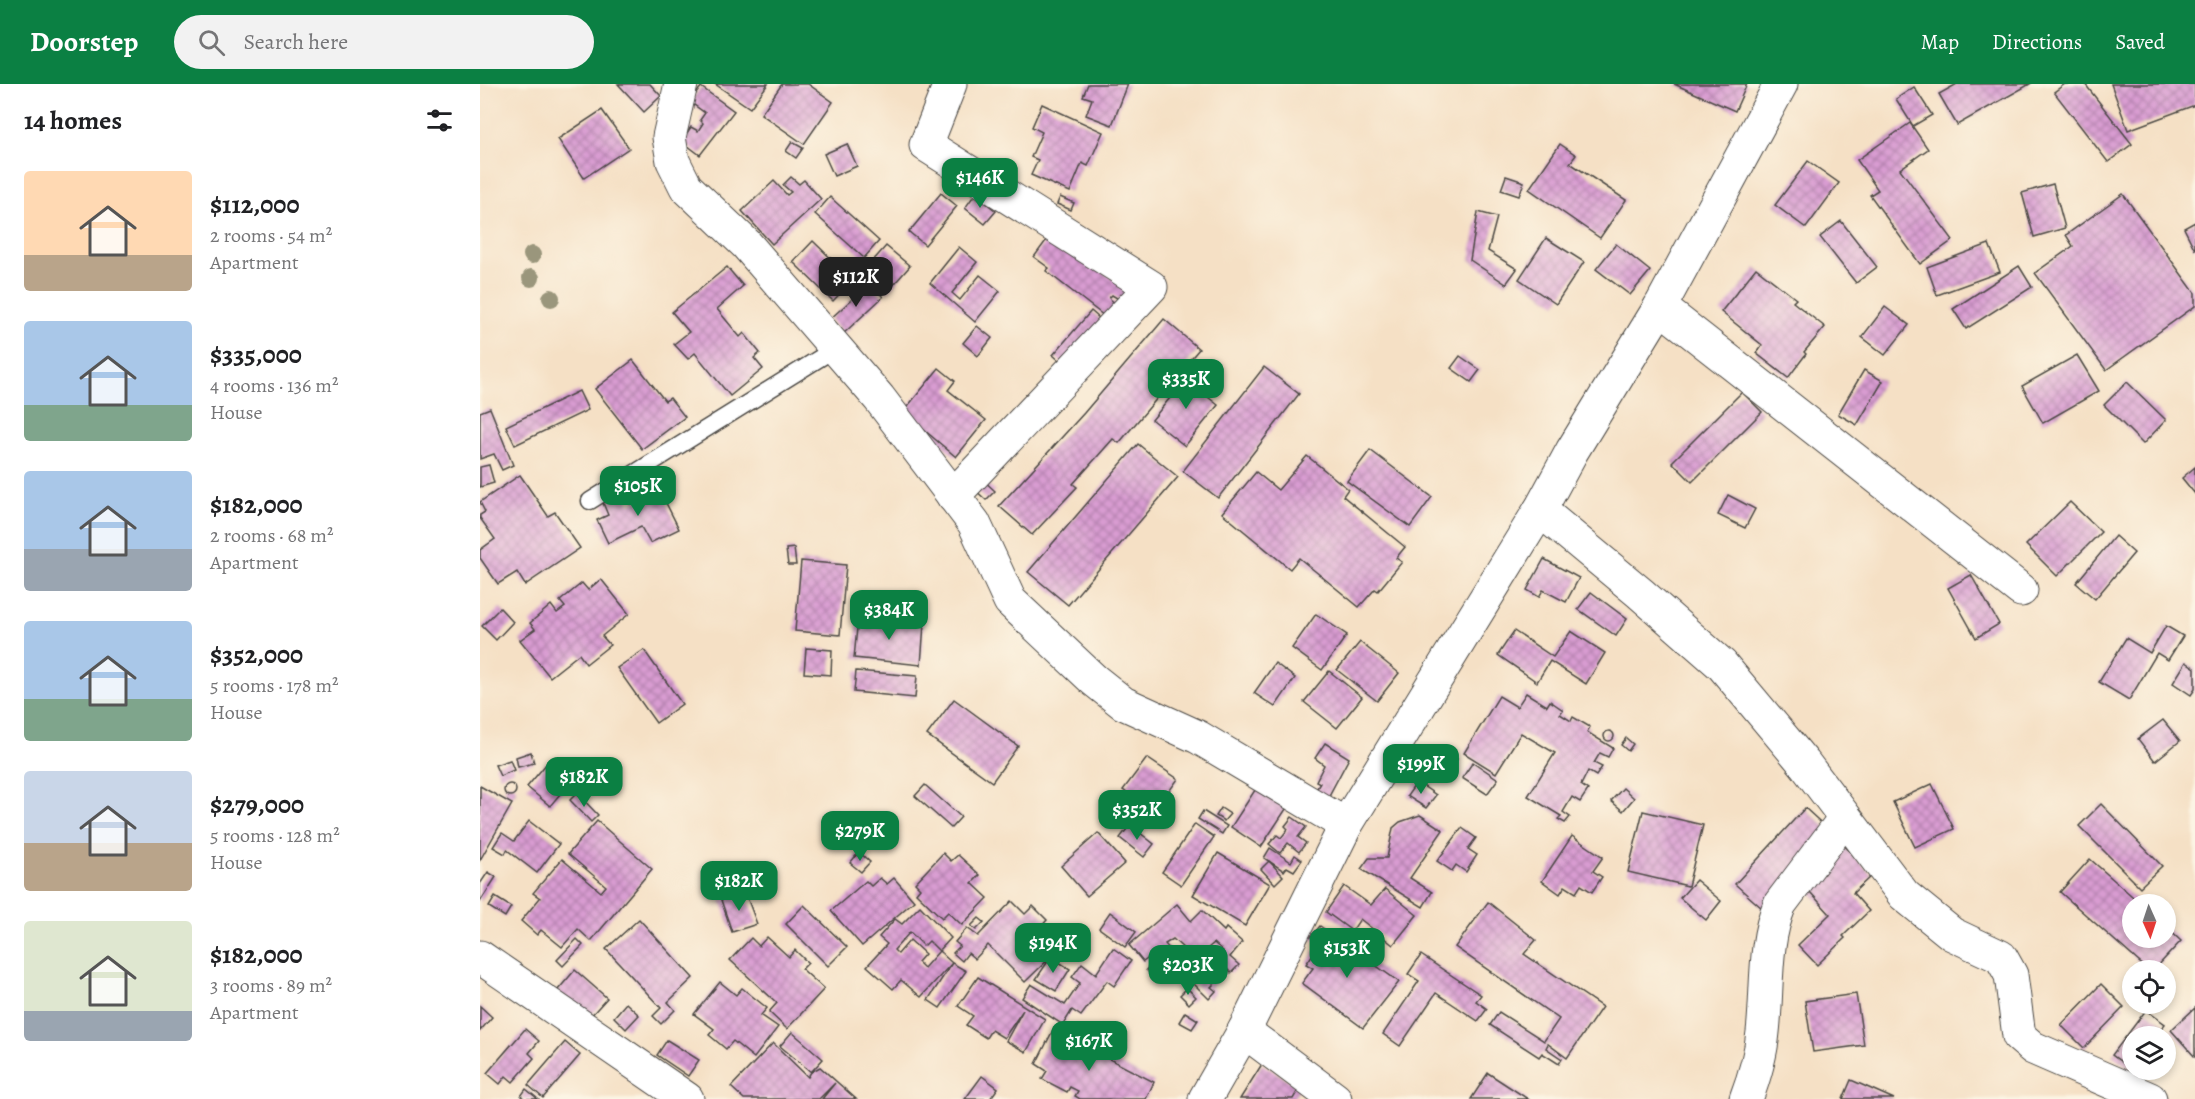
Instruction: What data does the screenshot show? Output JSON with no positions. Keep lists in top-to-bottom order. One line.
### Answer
{"north":"bottom","page":{"header":"Doorstep","search":"Search here","nav":["Map","Directions","Saved"],"heading":"14 homes","list":[{"name":"$112,000","note":"2 rooms · 54 m² · Apartment"},{"name":"$335,000","note":"4 rooms · 136 m² · House"},{"name":"$182,000","note":"2 rooms · 68 m² · Apartment"},{"name":"$352,000","note":"5 rooms · 178 m² · House"},{"name":"$279,000","note":"5 rooms · 128 m² · House"},{"name":"$182,000","note":"3 rooms · 89 m² · Apartment"}],"price":["$146K","$112K","$335K","$105K","$384K","$199K","$182K","$352K","$279K","$182K","$194K","$153K","$203K","$167K"]}}
